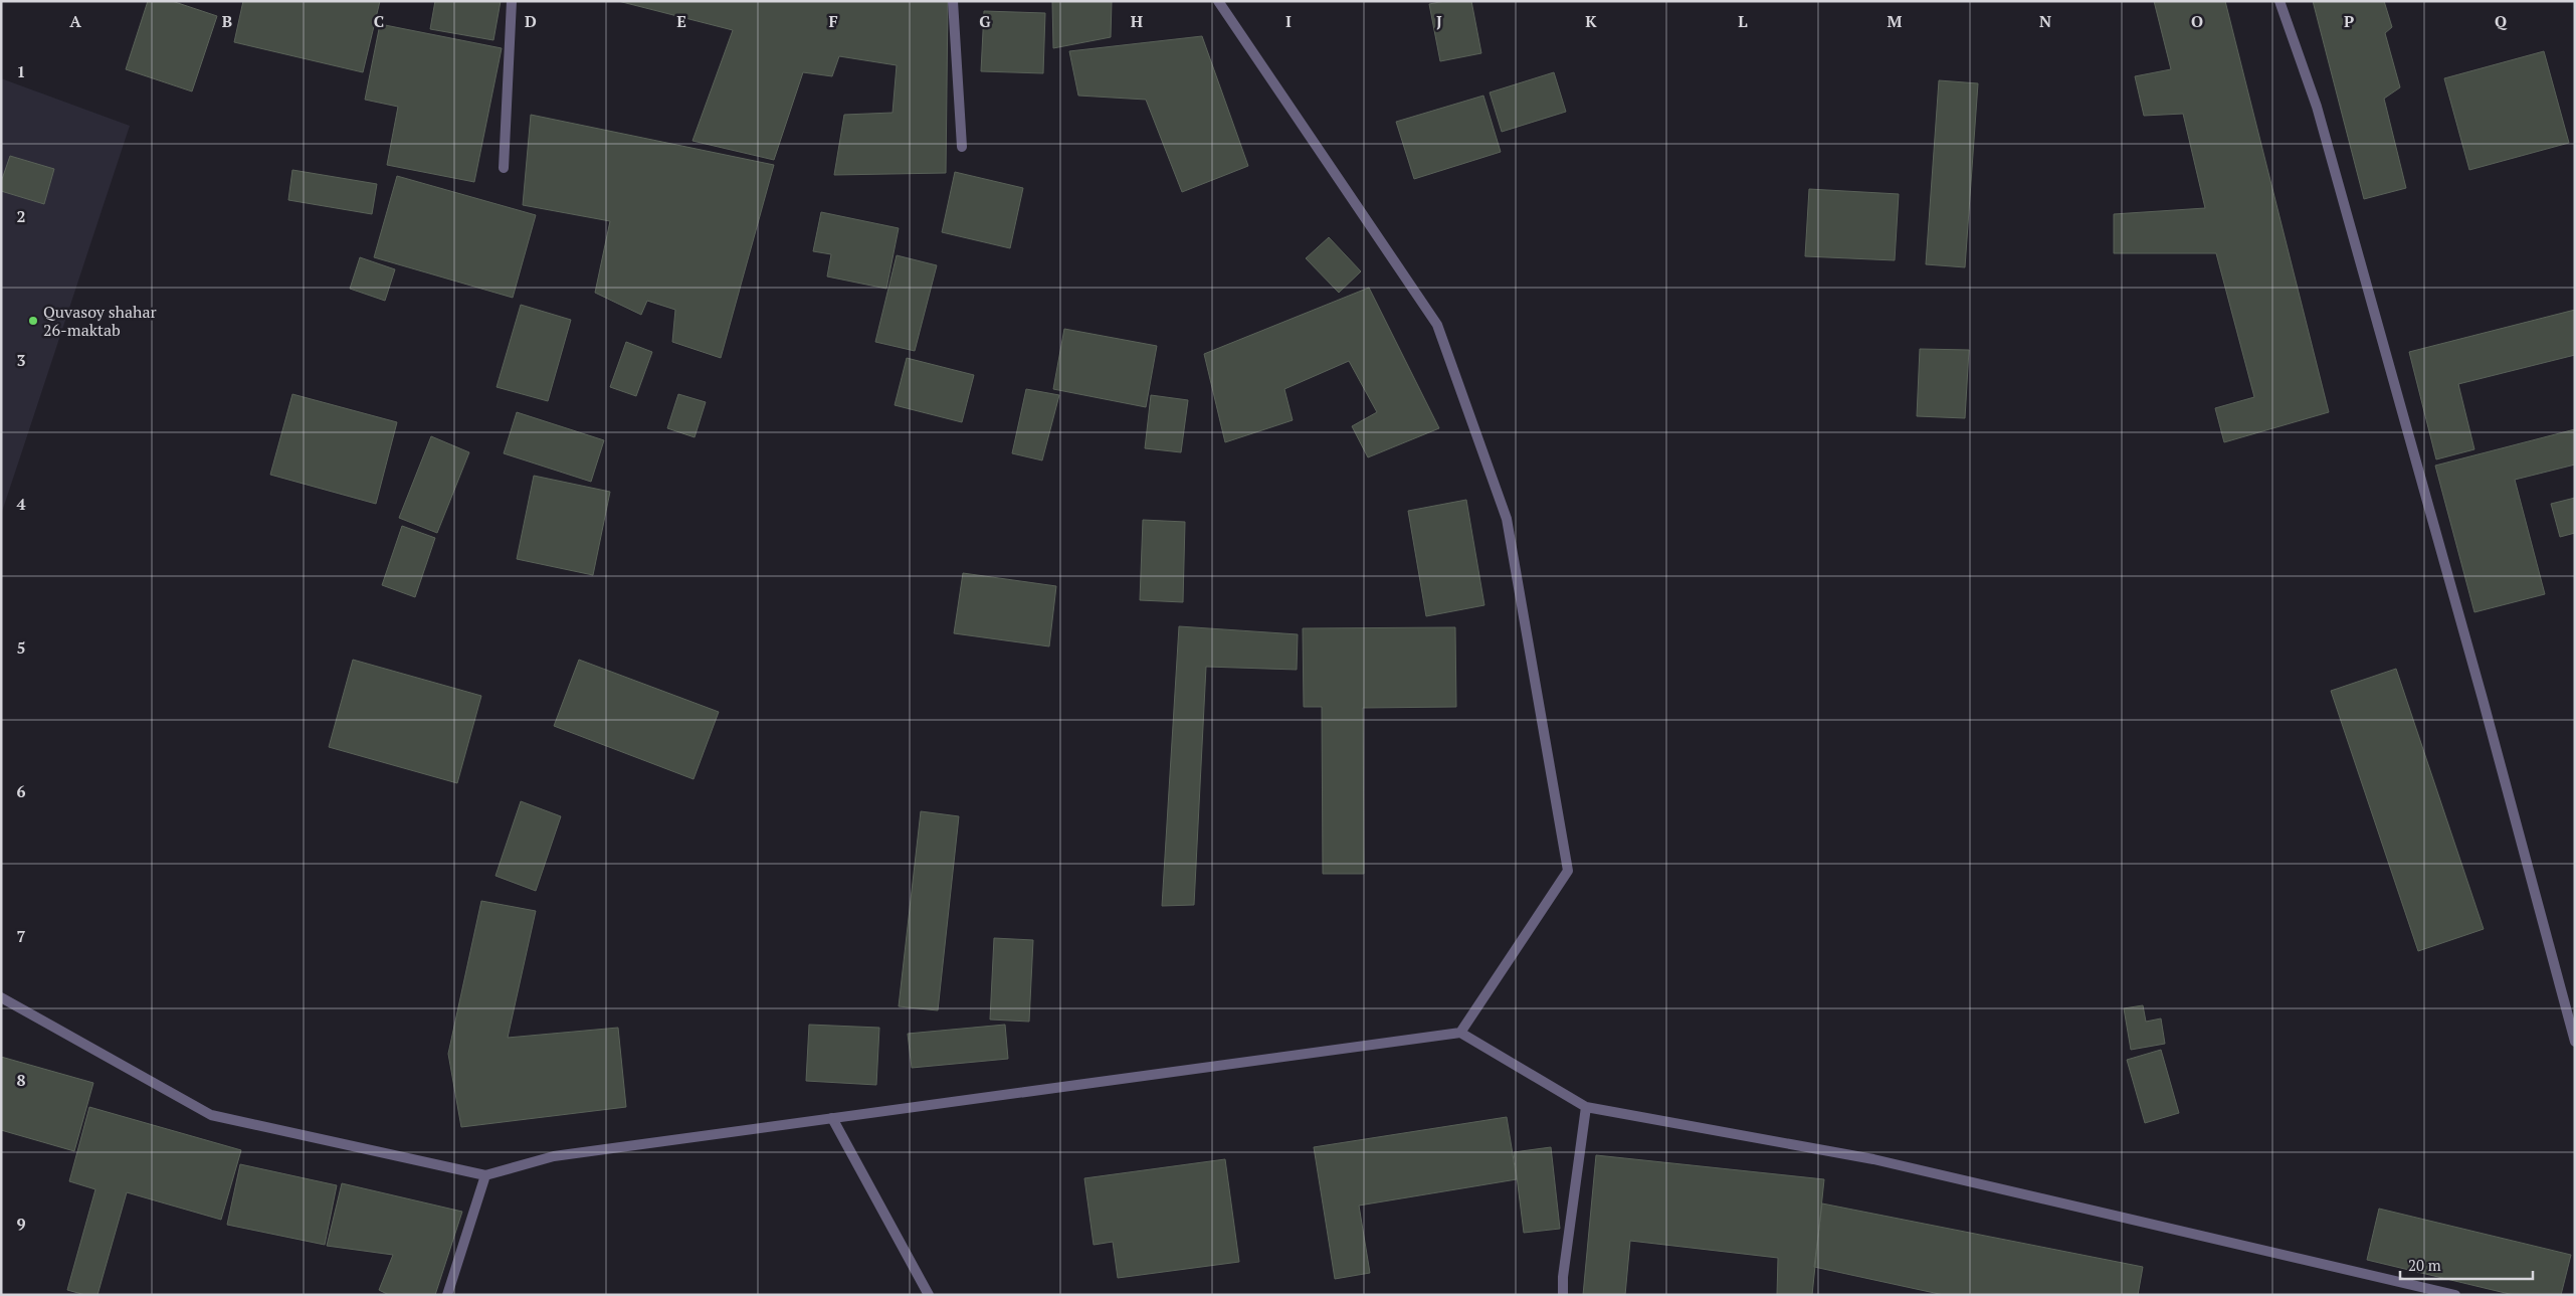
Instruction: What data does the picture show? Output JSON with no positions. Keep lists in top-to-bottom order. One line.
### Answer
{"places":["Quvasoy shahar 26-maktab"],"scale_bar":"20 m","grid":{"columns":["A","B","C","D","E","F","G","H","I","J","K","L","M","N","O","P","Q"],"rows":["1","2","3","4","5","6","7","8","9"]}}
